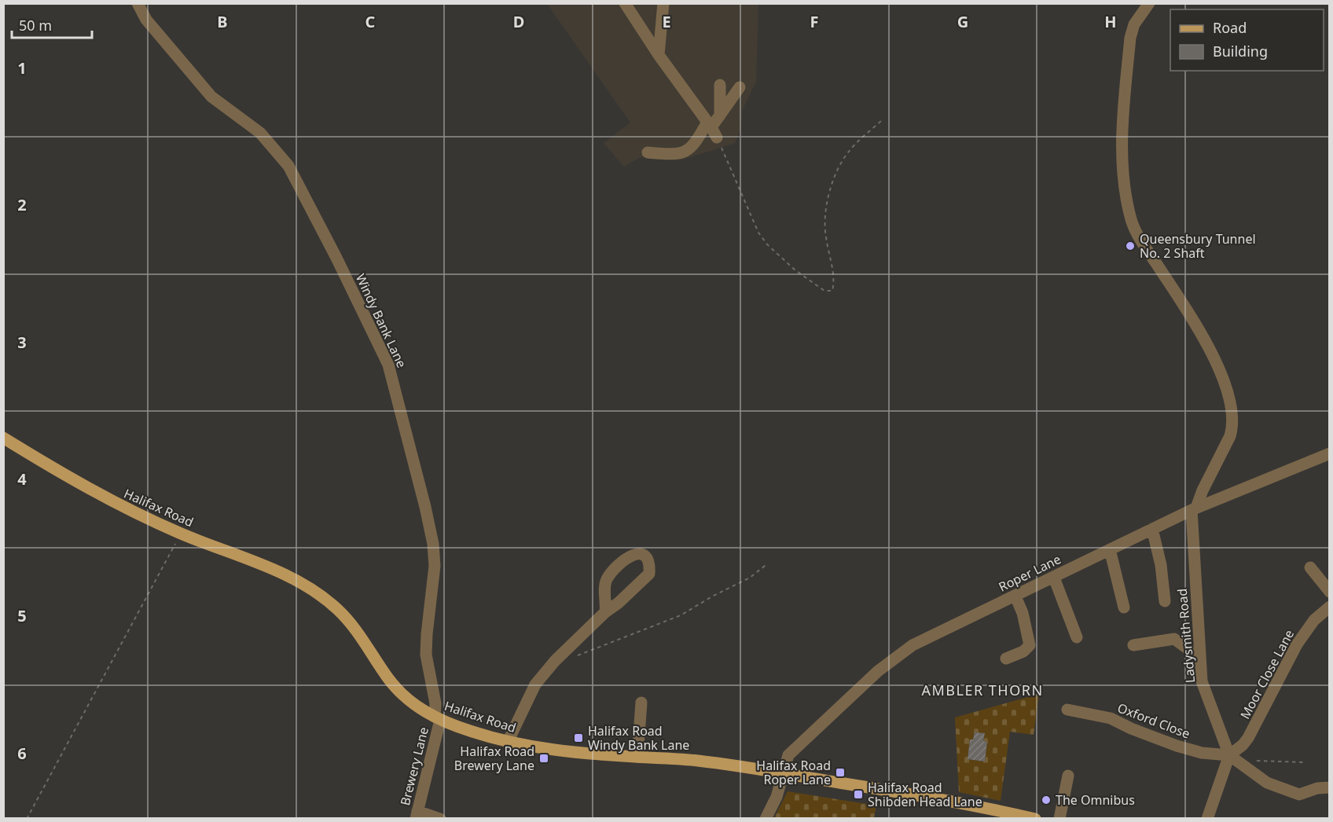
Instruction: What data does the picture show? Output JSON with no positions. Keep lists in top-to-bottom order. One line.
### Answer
{"streets":{"main road":["Halifax Road"],"street":["Windy Bank Lane","Roper Lane","Ladysmith Road","Moor Close Lane","Oxford Close","Brewery Lane"]},"crossings":[["Windy Bank Lane","Halifax Road"],["Windy Bank Lane","Brewery Lane"],["Halifax Road","Roper Lane"],["Halifax Road","Brewery Lane"],["Roper Lane","Ladysmith Road"],["Ladysmith Road","Moor Close Lane"],["Ladysmith Road","Oxford Close"],["Moor Close Lane","Oxford Close"]],"districts":["AMBLER THORN"],"places":{"other":["Queensbury Tunnel No. 2 Shaft","The Omnibus"],"transit":["Halifax Road Windy Bank Lane","Halifax Road Brewery Lane","Halifax Road Roper Lane","Halifax Road Shibden Head Lane"]},"legend":["Road","Building"],"scale_bar":"50 m","grid":{"columns":["B","C","D","E","F","G","H"],"rows":["1","2","3","4","5","6"]}}
